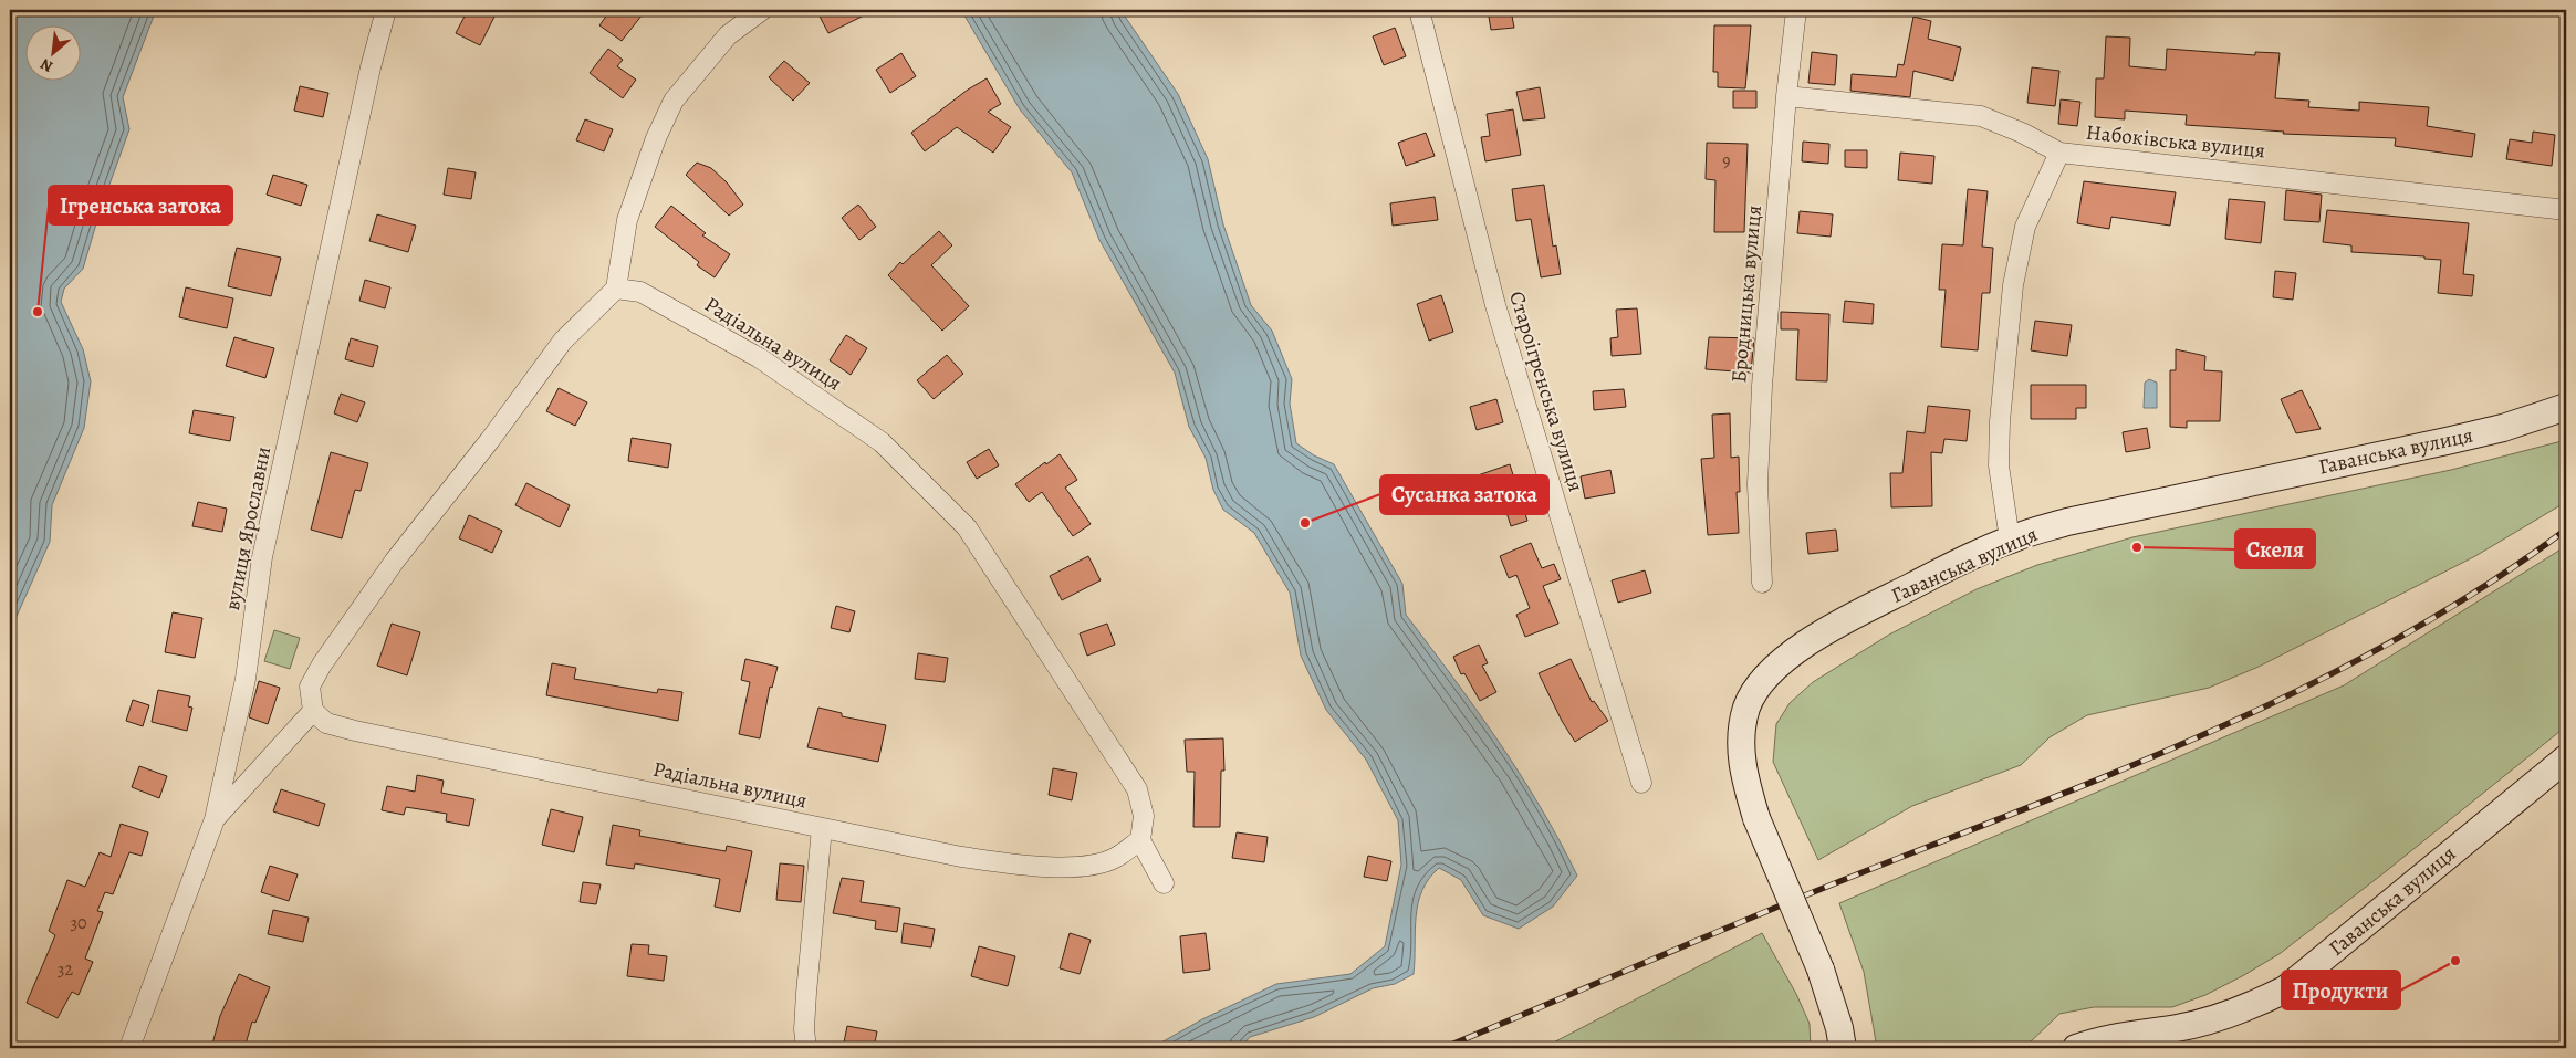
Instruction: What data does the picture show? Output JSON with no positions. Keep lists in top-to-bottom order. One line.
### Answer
{"streets":{"street":["Набоківська вулиця","Бродницька вулиця","Радіальна вулиця","Староігренська вулиця","Гаванська вулиця","вулиця Ярославни"]},"crossings":[["Набоківська вулиця","Бродницька вулиця"]],"places":["Ігренська затока","Сусанка затока","Скеля","Продукти"],"house_numbers":["9","30","32"],"north":"bottom left"}
